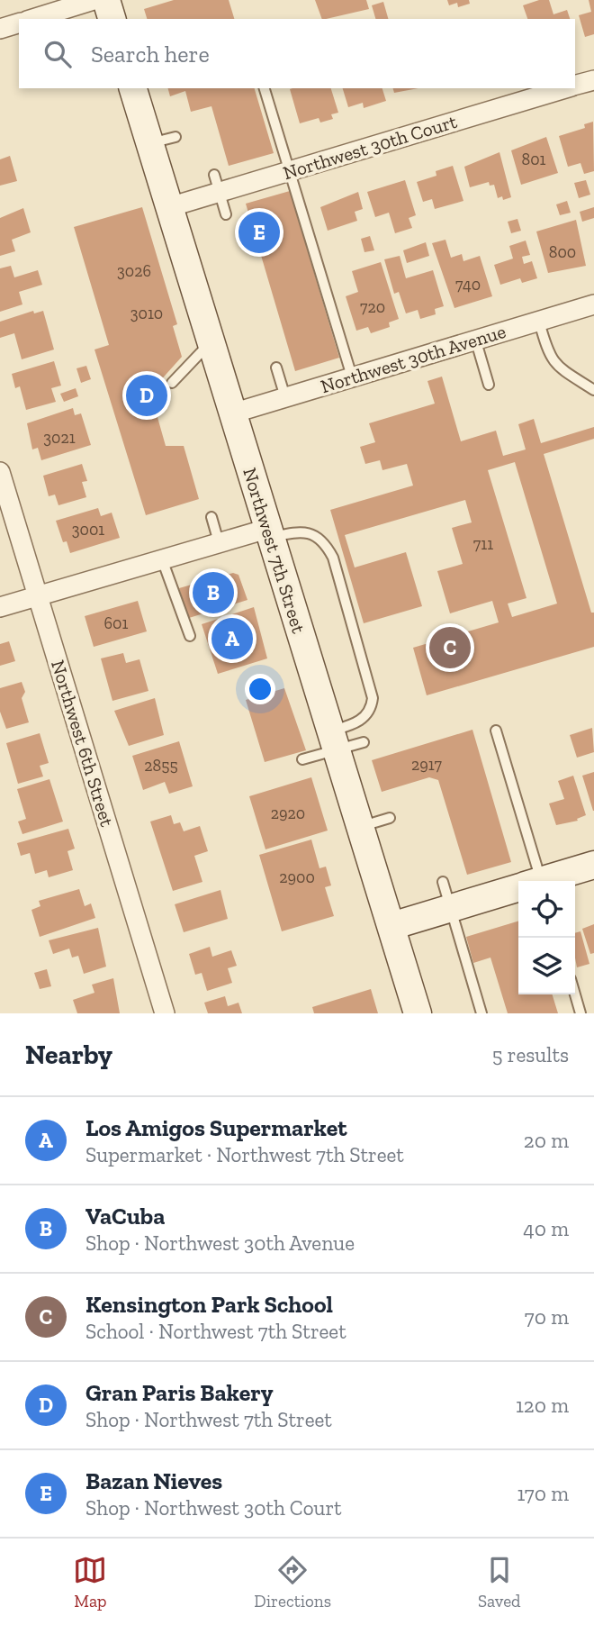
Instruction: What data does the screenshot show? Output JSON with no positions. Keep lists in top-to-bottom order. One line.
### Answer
{"streets":{"main road":["Northwest 7th Street"],"street":["Northwest 30th Court","Northwest 30th Avenue","Northwest 6th Street"]},"crossings":[["Northwest 30th Court","Northwest 7th Street"],["Northwest 30th Avenue","Northwest 7th Street"]],"house_numbers":["801","800","3026","740","720","3010","3021","3001","711","601","2917","2855","2920","2900"],"page":{"search":"Search here","pins":["E","D","B","A","C"],"heading":["Nearby","5 results"],"list":[{"mark":"A","name":"Los Amigos Supermarket","note":"Supermarket · Northwest 7th Street","value":"20 m"},{"mark":"B","name":"VaCuba","note":"Shop · Northwest 30th Avenue","value":"40 m"},{"mark":"C","name":"Kensington Park School","note":"School · Northwest 7th Street","value":"70 m"},{"mark":"D","name":"Gran Paris Bakery","note":"Shop · Northwest 7th Street","value":"120 m"},{"mark":"E","name":"Bazan Nieves","note":"Shop · Northwest 30th Court","value":"170 m"}],"nav":["Map","Directions","Saved"]}}
